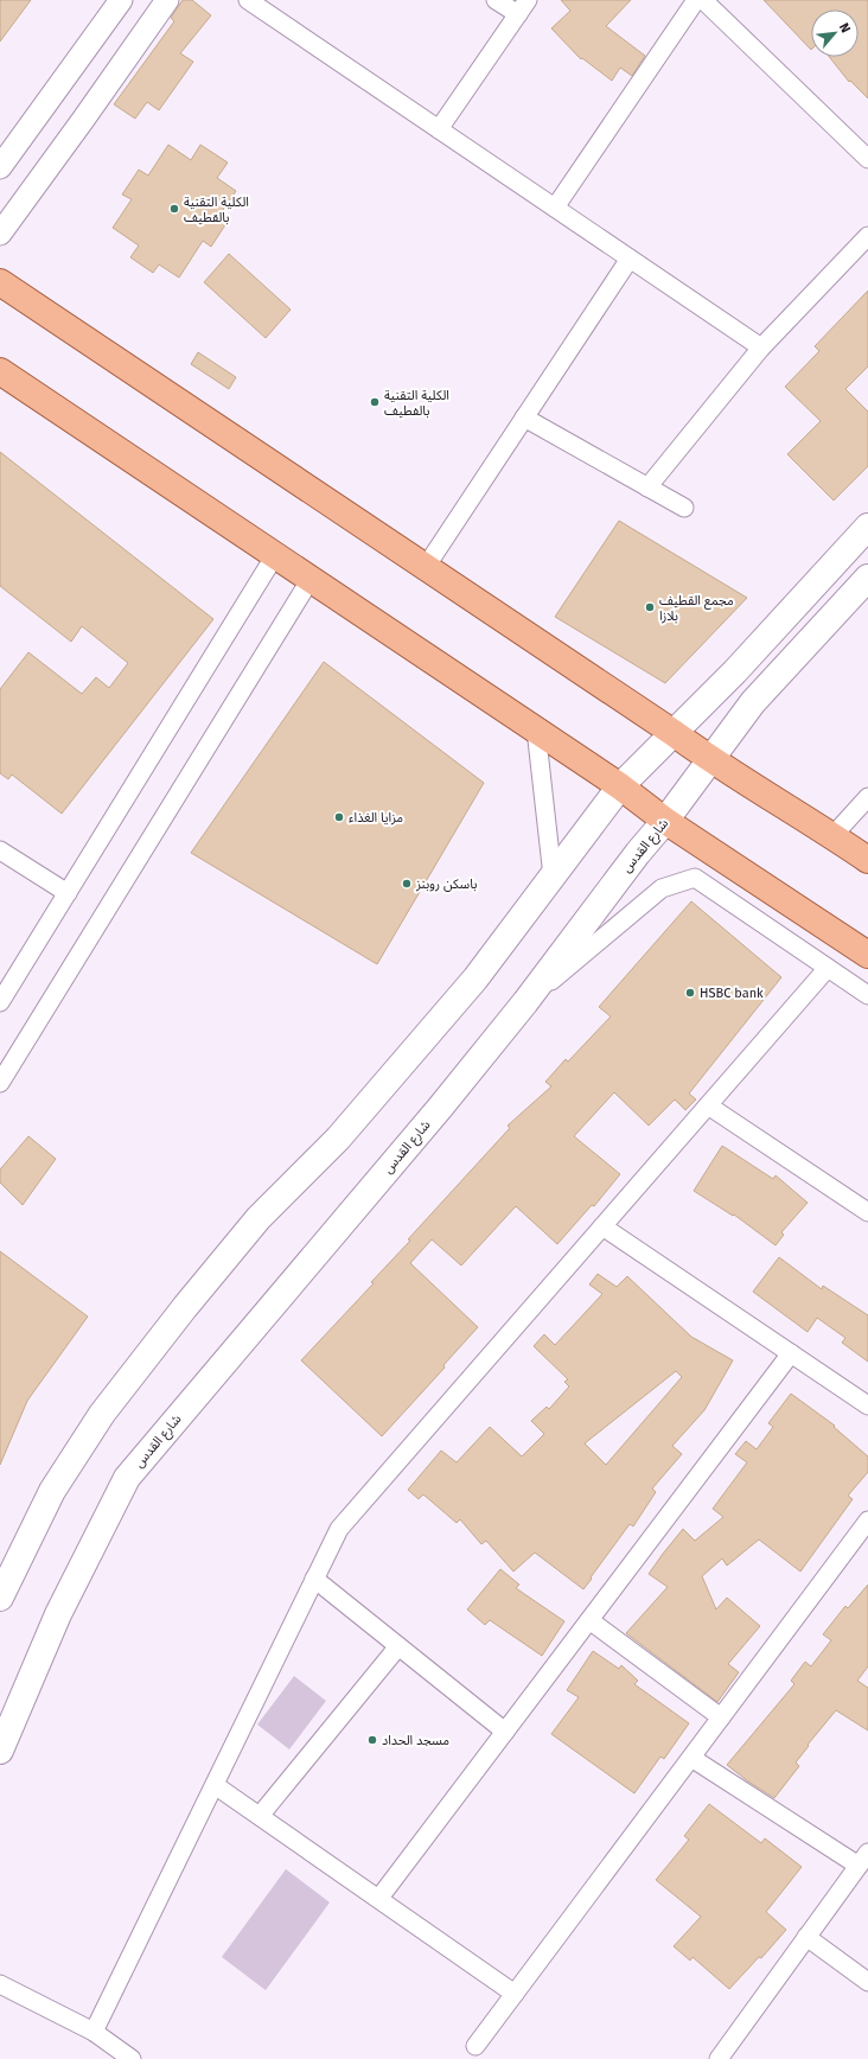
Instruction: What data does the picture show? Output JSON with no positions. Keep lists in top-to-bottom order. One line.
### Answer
{"streets":{"main road":["شارع القدس"]},"places":["الكلية التقنية بالقطيف","الكلية التقنية بالفطيف","مجمع القطيف بلازا","مزايا الغذاء","باسكن روبنز","HSBC bank","مسجد الحداد"],"north":"top right"}
